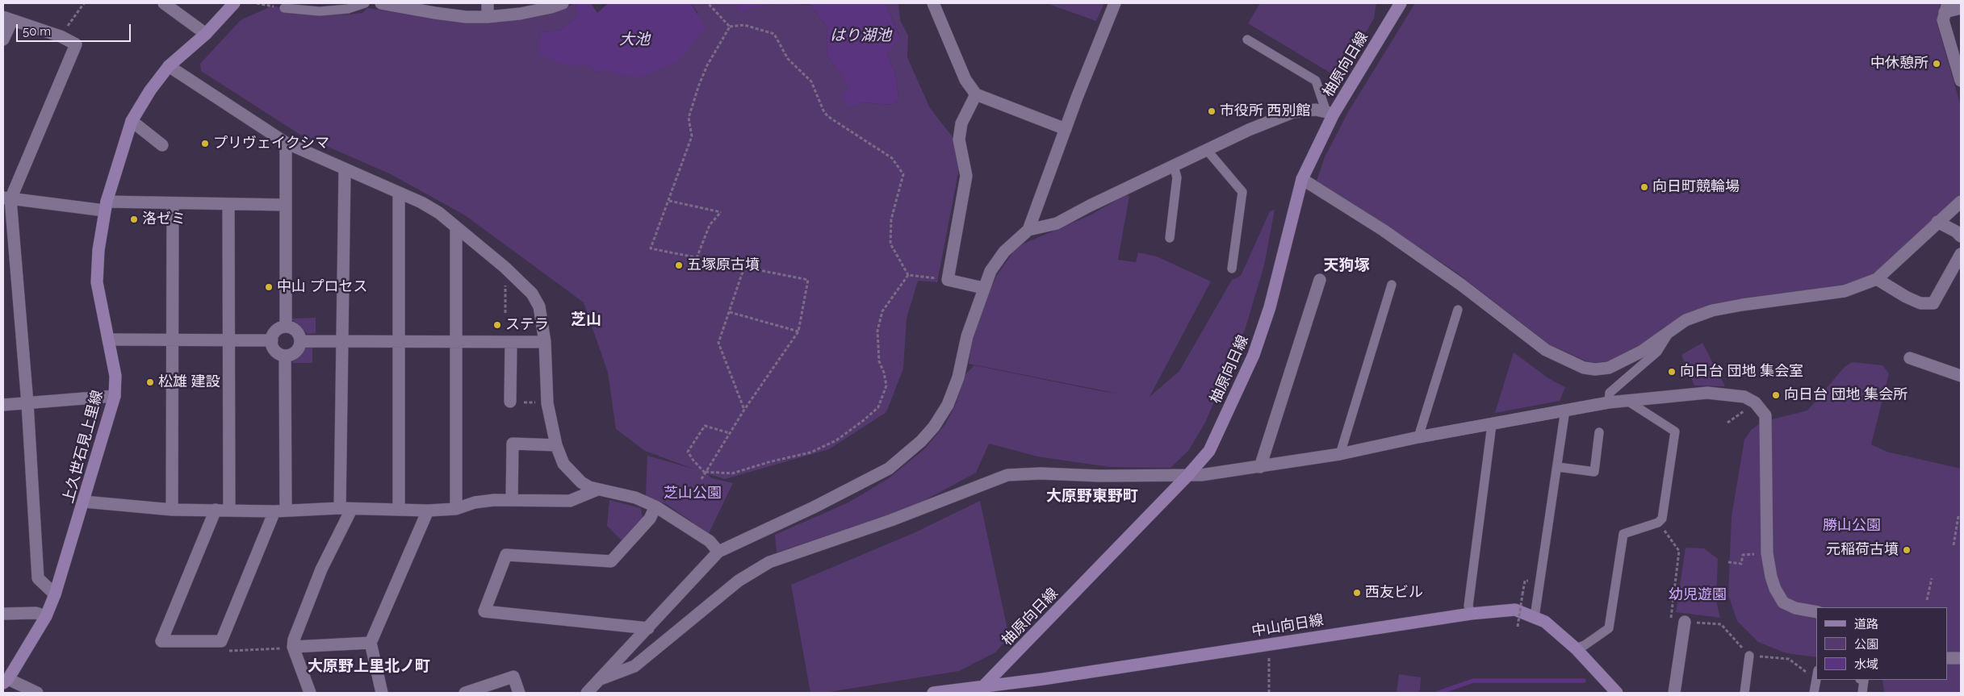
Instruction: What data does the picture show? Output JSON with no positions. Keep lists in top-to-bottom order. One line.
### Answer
{"streets":{"main road":["柚原向日線","上久世石見上里線","中山向日線"]},"crossings":[["柚原向日線","中山向日線"]],"districts":["天狗塚","芝山","大原野東野町","大原野上里北ノ町"],"water":["はり湖池","大池"],"parks":["芝山公園","勝山公園","幼児遊園"],"places":["中休憩所","市役所 西別館","プリヴェイクシマ","向日町競輪場","洛ゼミ","五塚原古墳","中山 プロセス","ステラ","向日台 団地 集会室","松雄 建設","向日台 団地 集会所","元稲荷古墳","西友ビル"],"legend":["道路","公園","水域"],"scale_bar":"50 m"}
